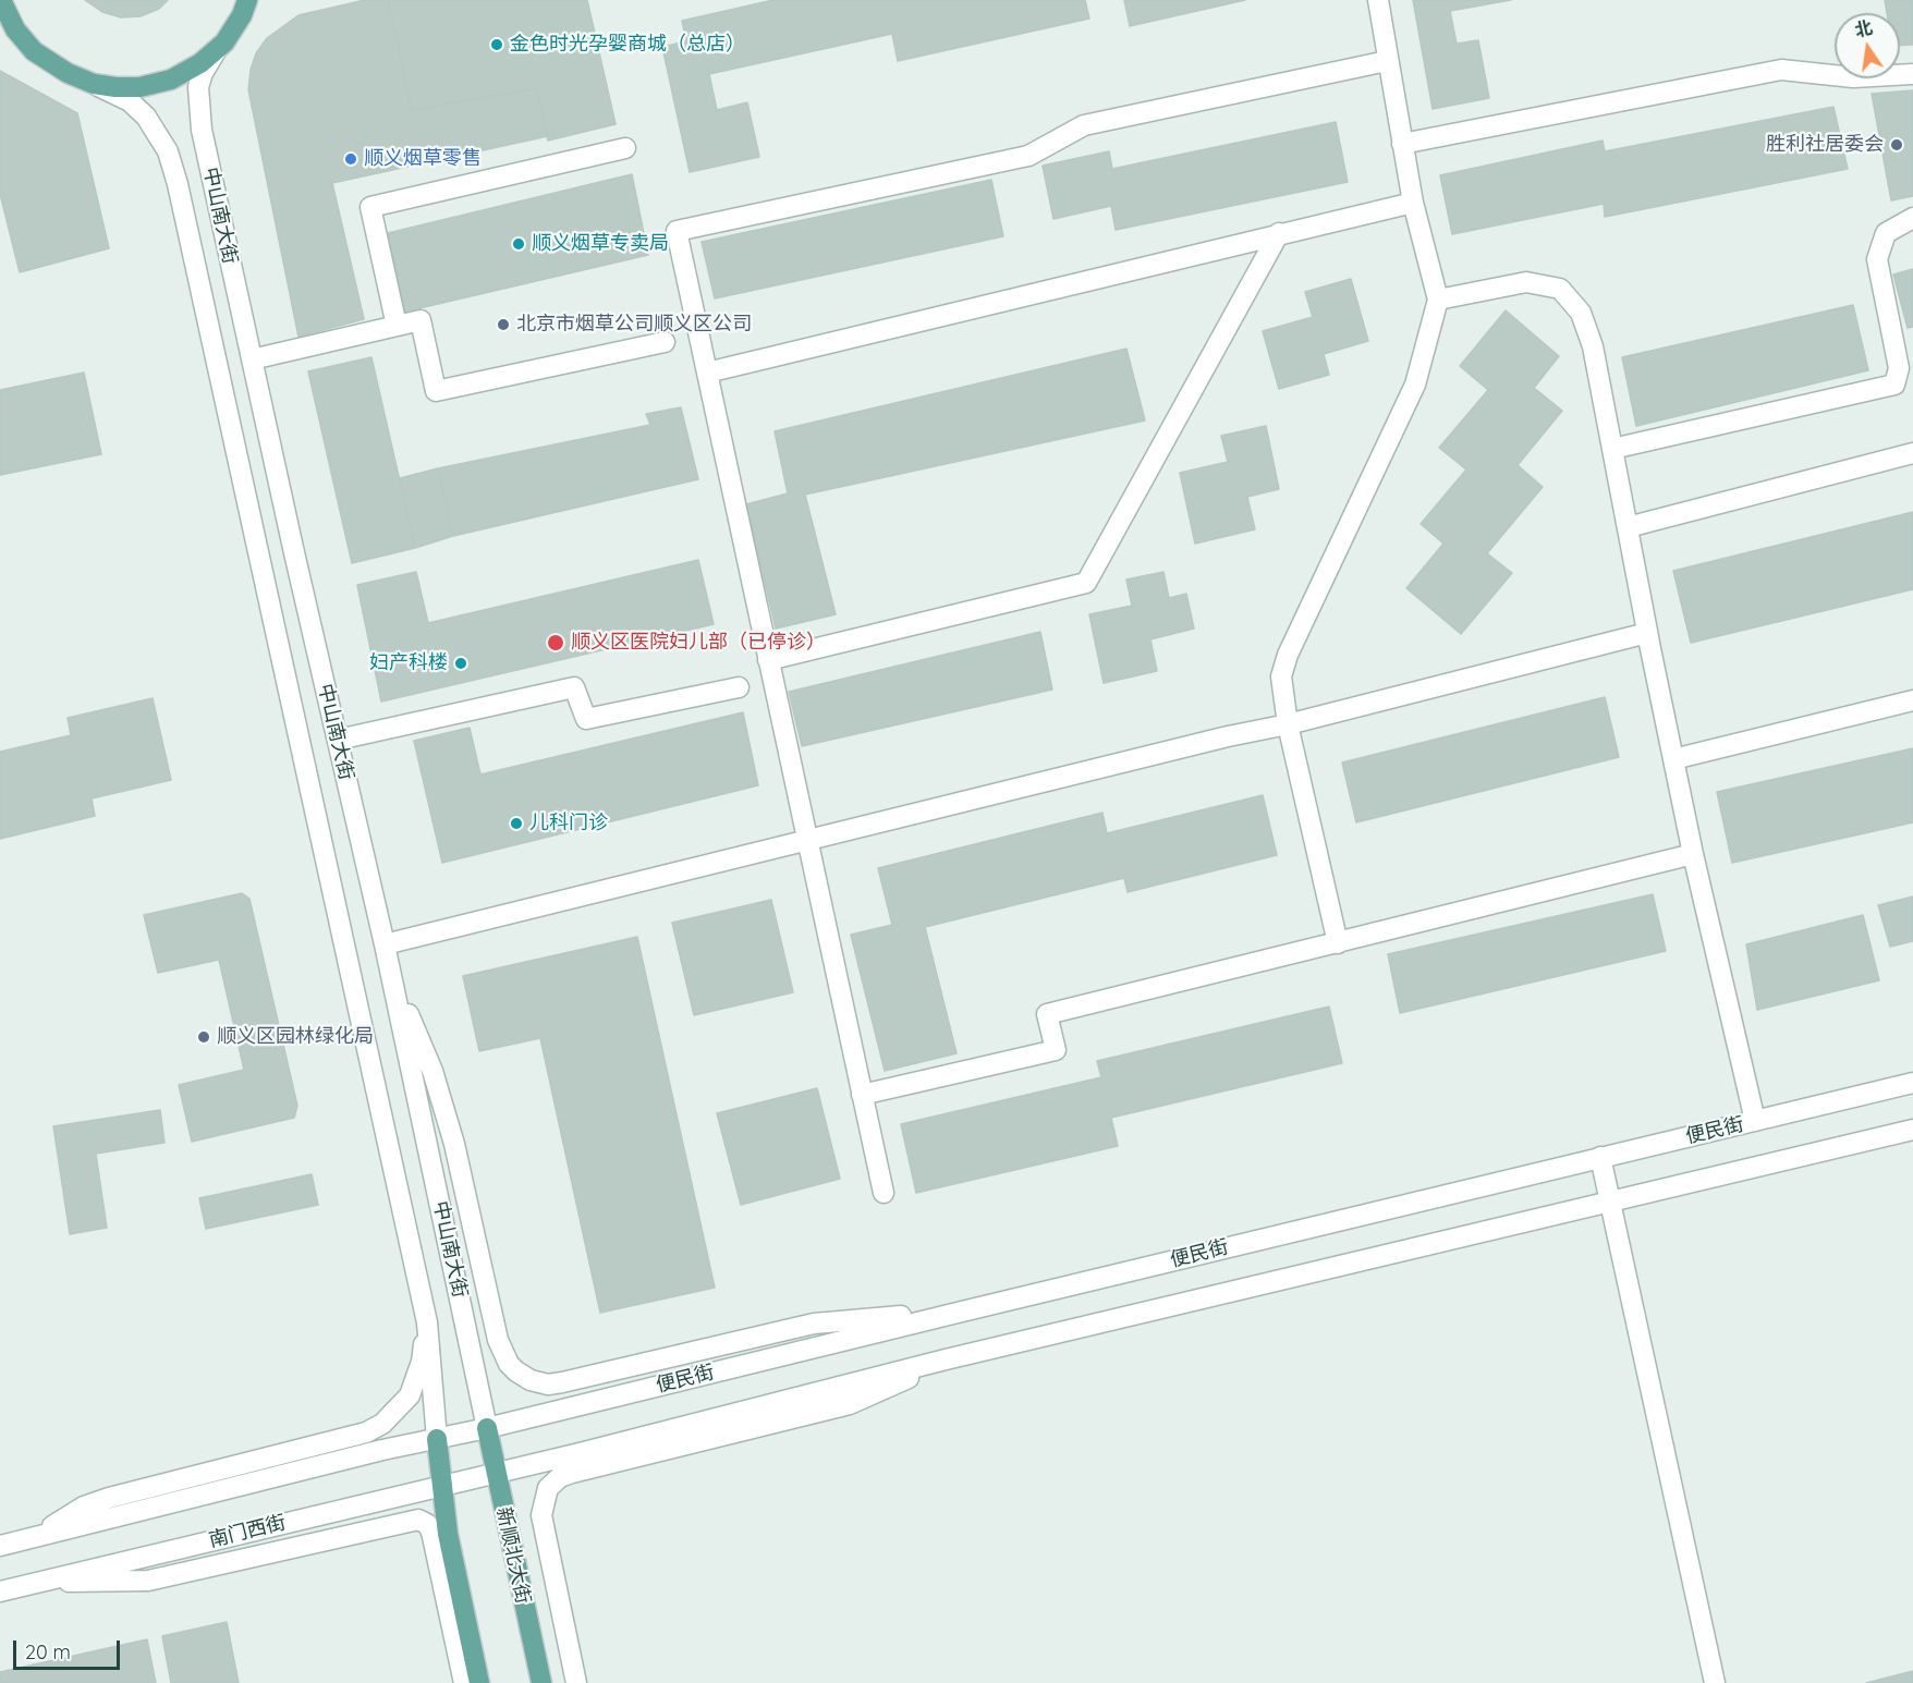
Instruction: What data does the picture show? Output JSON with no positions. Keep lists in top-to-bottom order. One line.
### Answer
{"streets":{"main road":["新顺北大街"],"street":["中山南大街","便民街","南门西街"]},"crossings":[["中山南大街","便民街"],["中山南大街","新顺北大街"],["便民街","新顺北大街"],["南门西街","新顺北大街"]],"places":["金色时光孕婴商城（总店）","胜利社居委会","顺义烟草零售","顺义烟草专卖局","北京市烟草公司顺义区公司","顺义区医院妇儿部（已停诊）","妇产科楼","儿科门诊","顺义区园林绿化局"],"scale_bar":"20 m","north":"top"}
